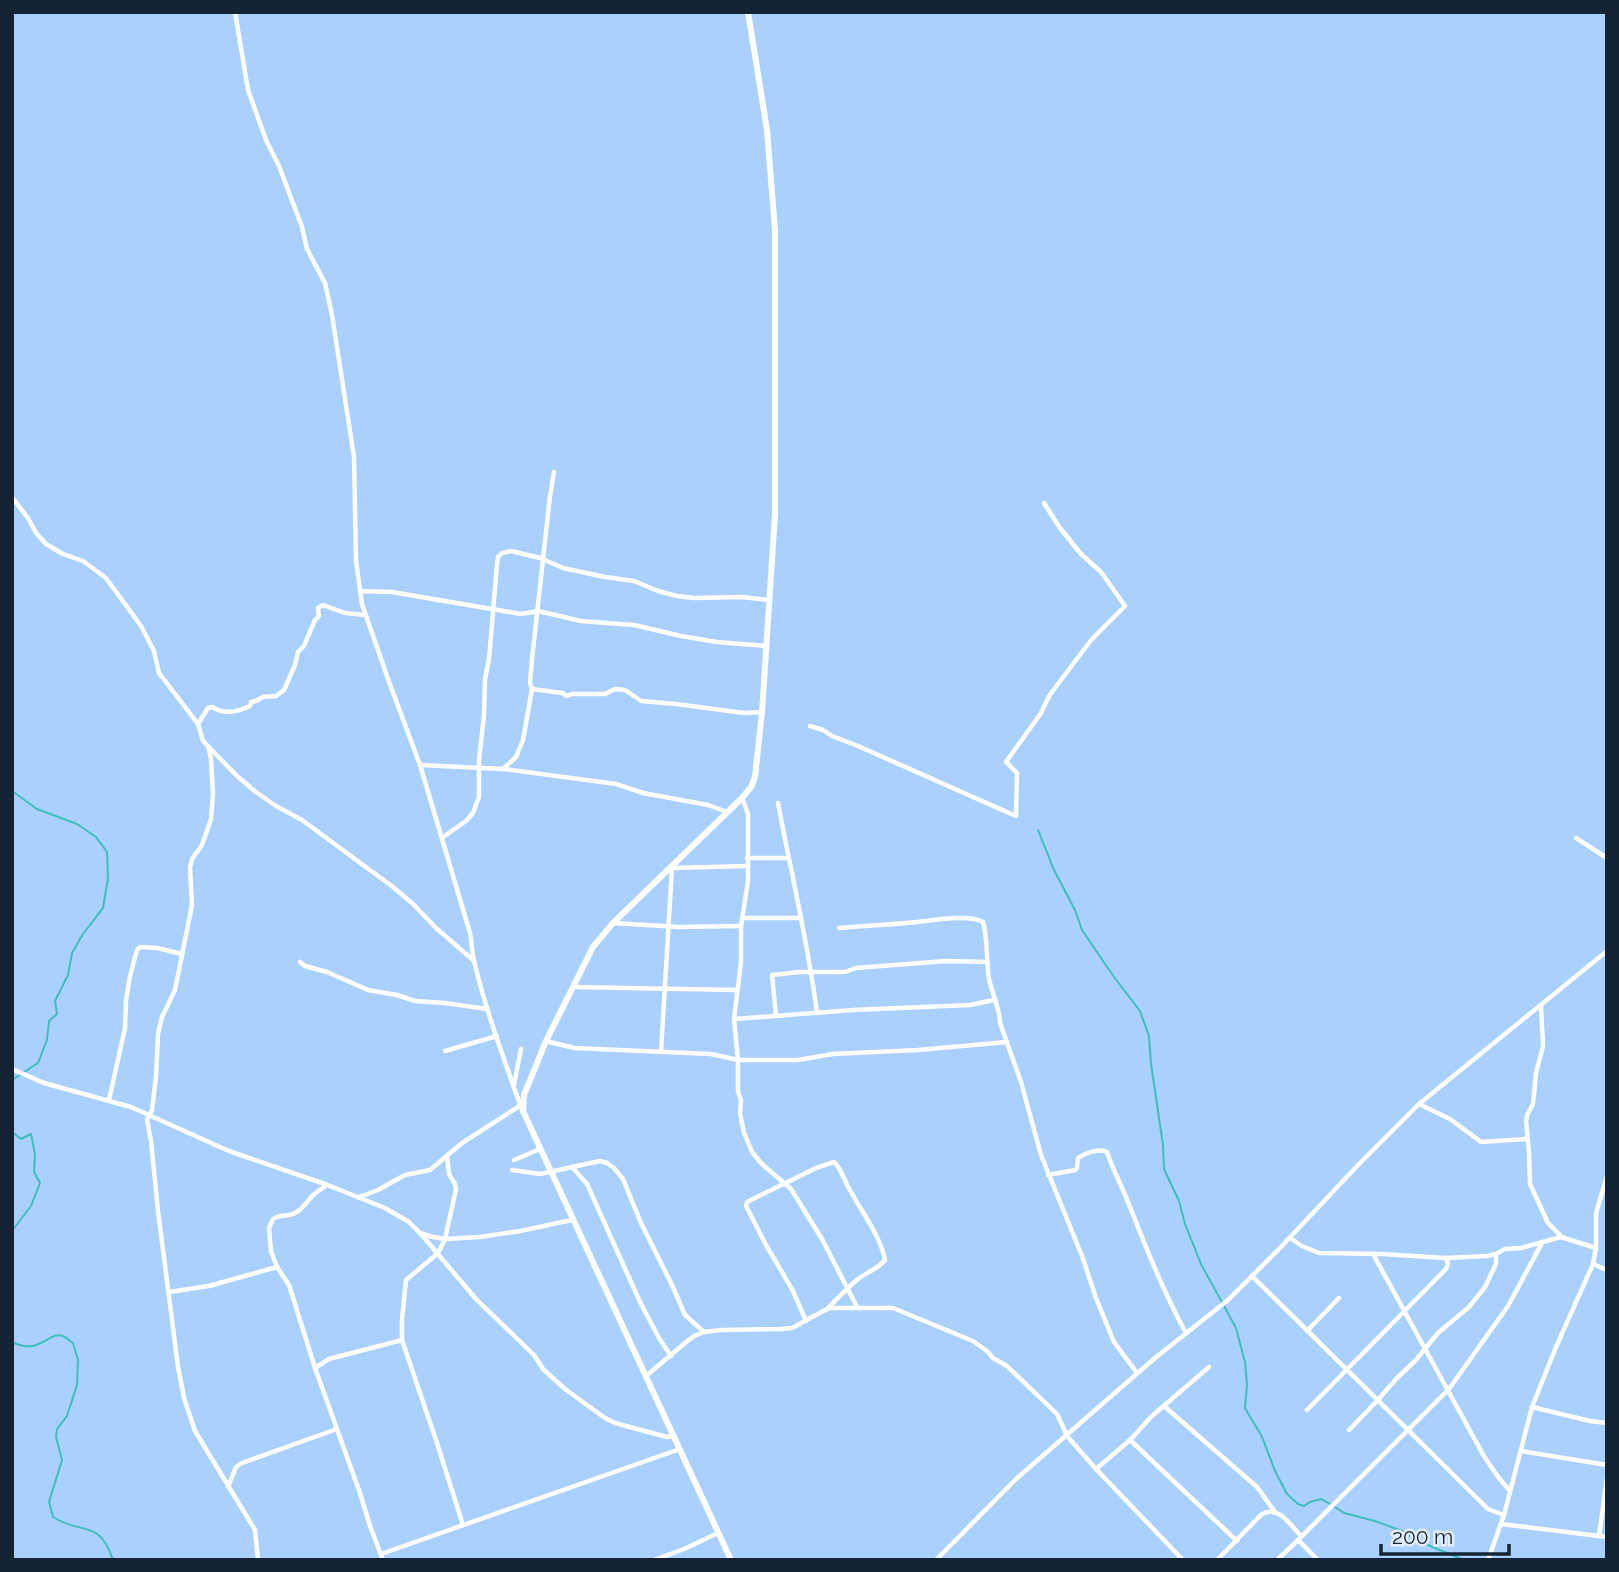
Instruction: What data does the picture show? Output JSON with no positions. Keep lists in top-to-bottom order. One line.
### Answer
{"scale_bar":"200 m"}
